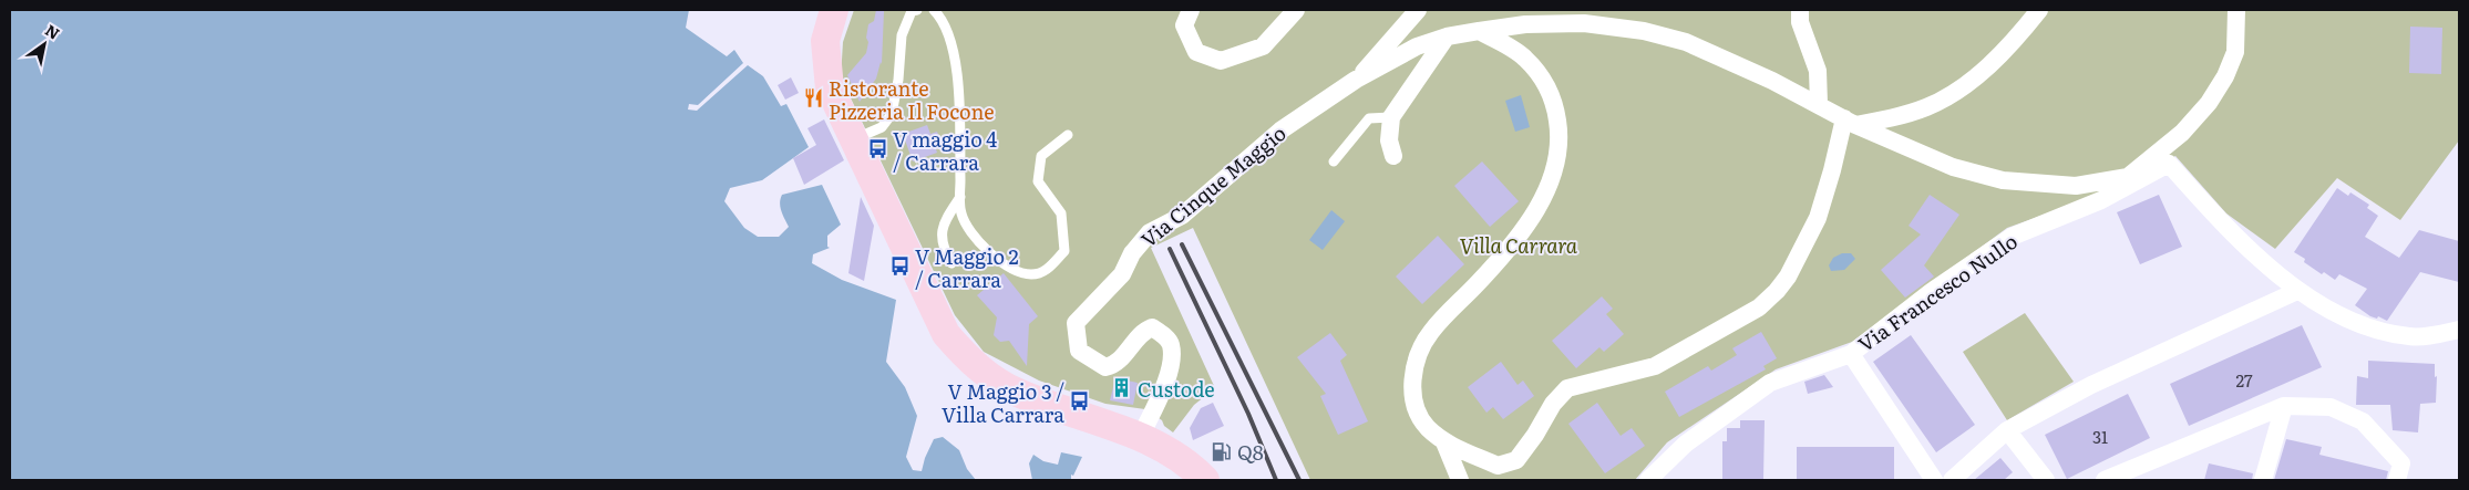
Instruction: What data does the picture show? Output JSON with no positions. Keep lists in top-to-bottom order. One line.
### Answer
{"streets":{"street":["Via Cinque Maggio","Via Francesco Nullo"]},"parks":["Villa Carrara"],"places":{"restaurant":["Ristorante Pizzeria Il Focone"],"bus stop":["V maggio 4 / Carrara","V Maggio 2 / Carrara","V Maggio 3 / Villa Carrara"],"building":["Custode"],"fuel station":["Q8"]},"house_numbers":["27","31"],"north":"top right"}
